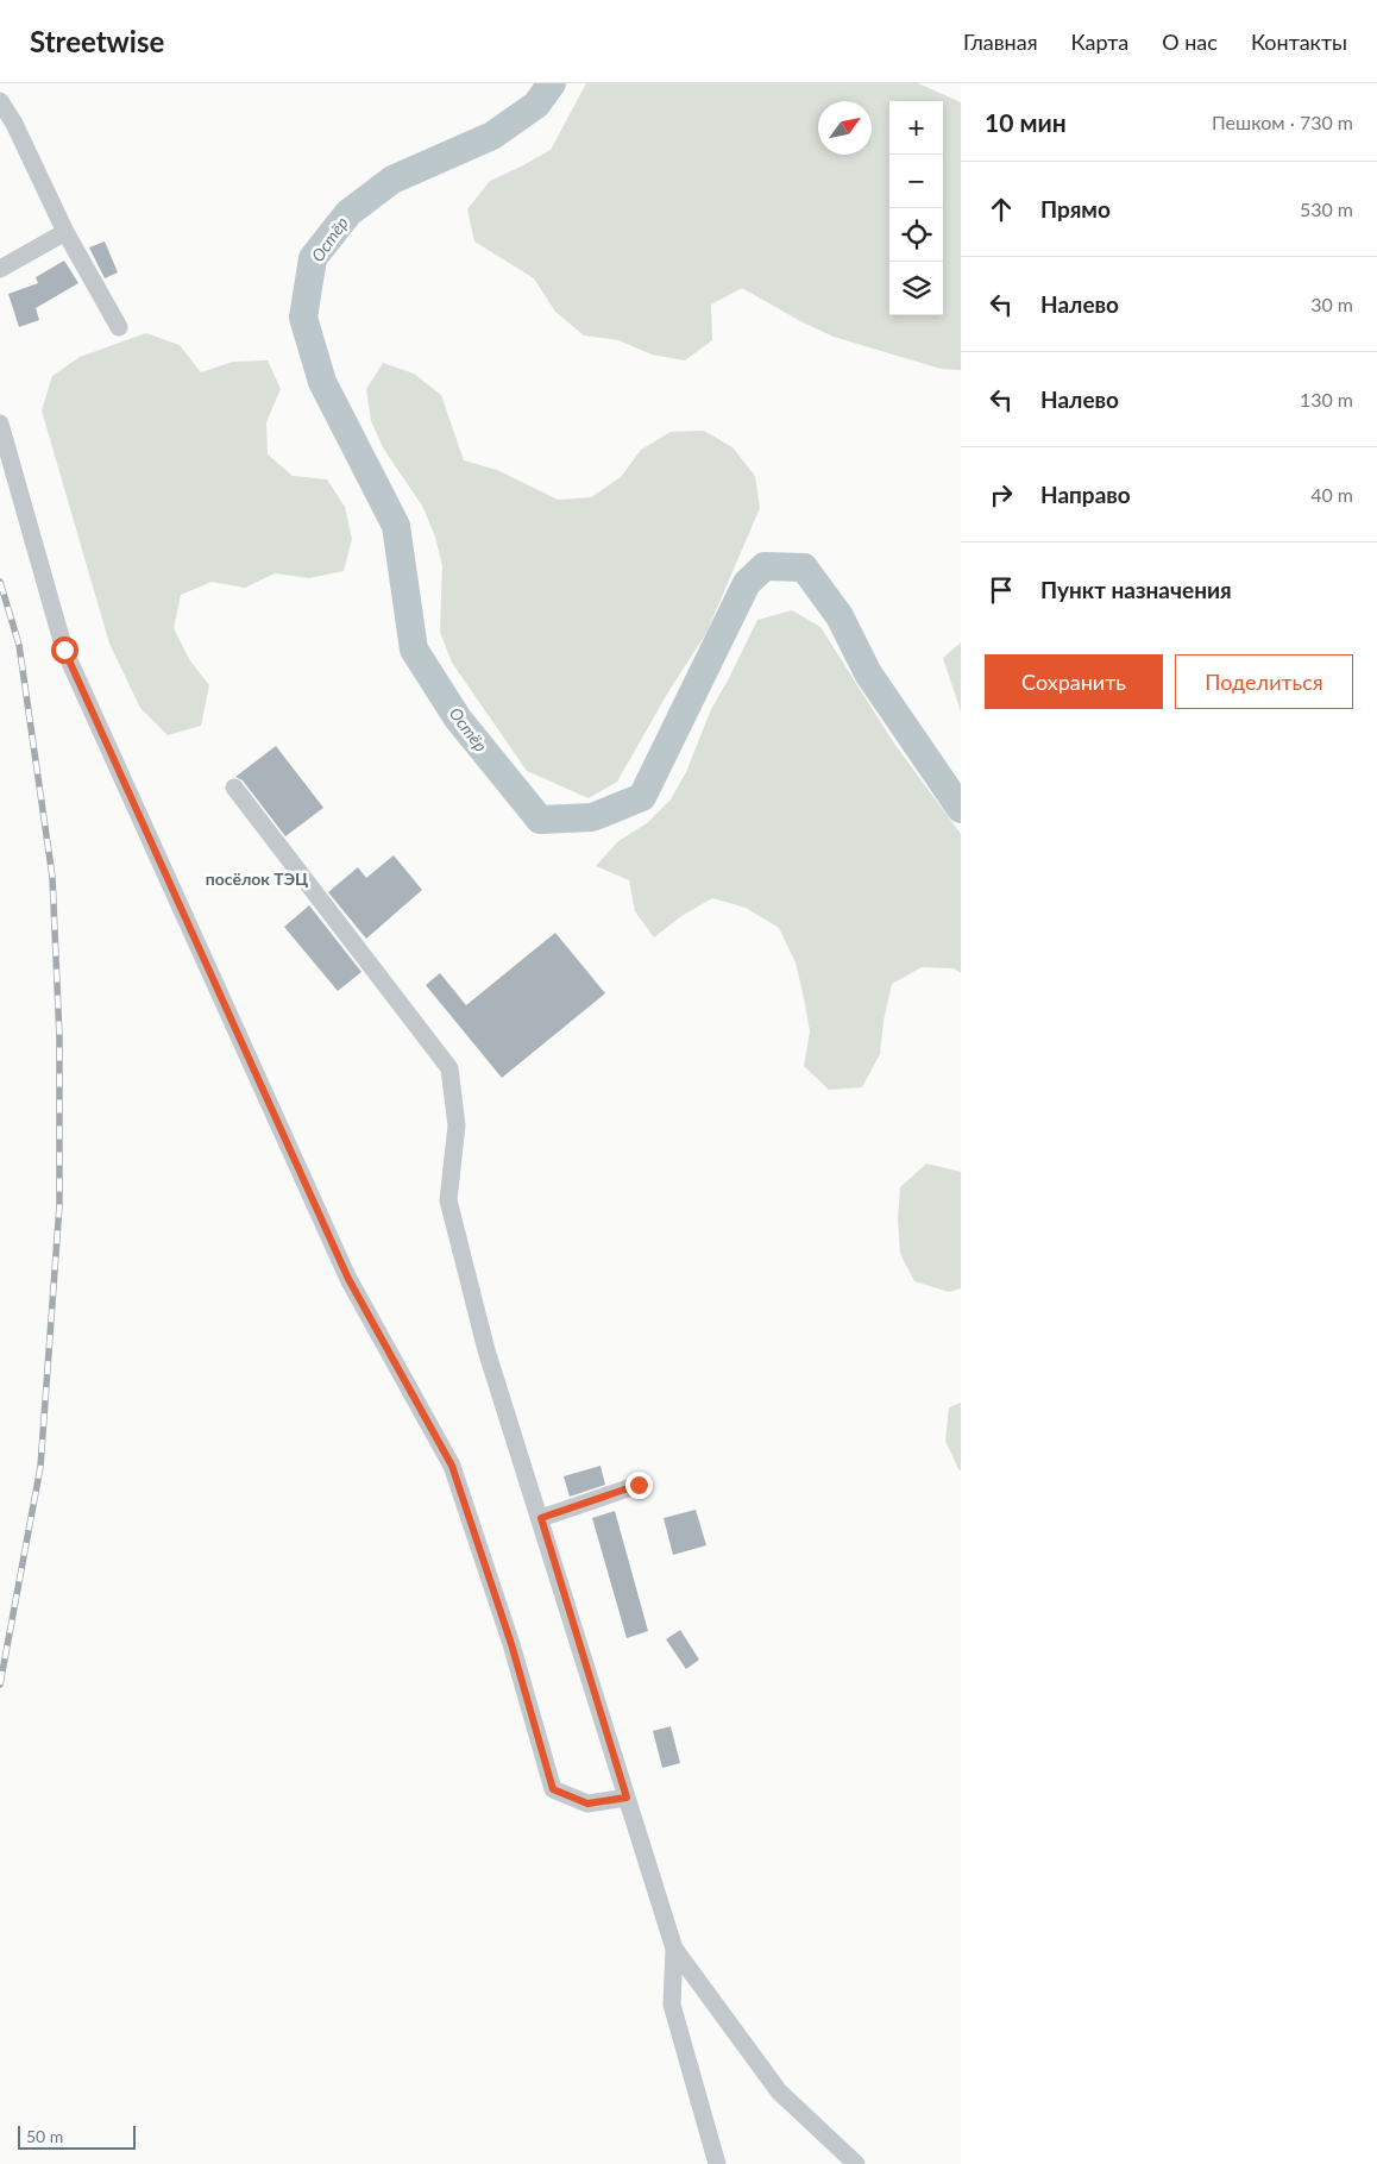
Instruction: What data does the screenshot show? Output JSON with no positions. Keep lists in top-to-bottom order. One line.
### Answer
{"districts":["посёлок ТЭЦ"],"water":["Остёр"],"scale_bar":"50 m","north":"top right","page":{"header":"Streetwise","nav":["Главная","Карта","О нас","Контакты"],"heading":["10 мин","Пешком · 730 m"],"map_buttons":["+","−"],"list":[["Прямо","530 m"],["Налево","30 m"],["Налево","130 m"],["Направо","40 m"],"Пункт назначения"],"buttons":["Сохранить","Поделиться"],"scale":"50 m"}}
